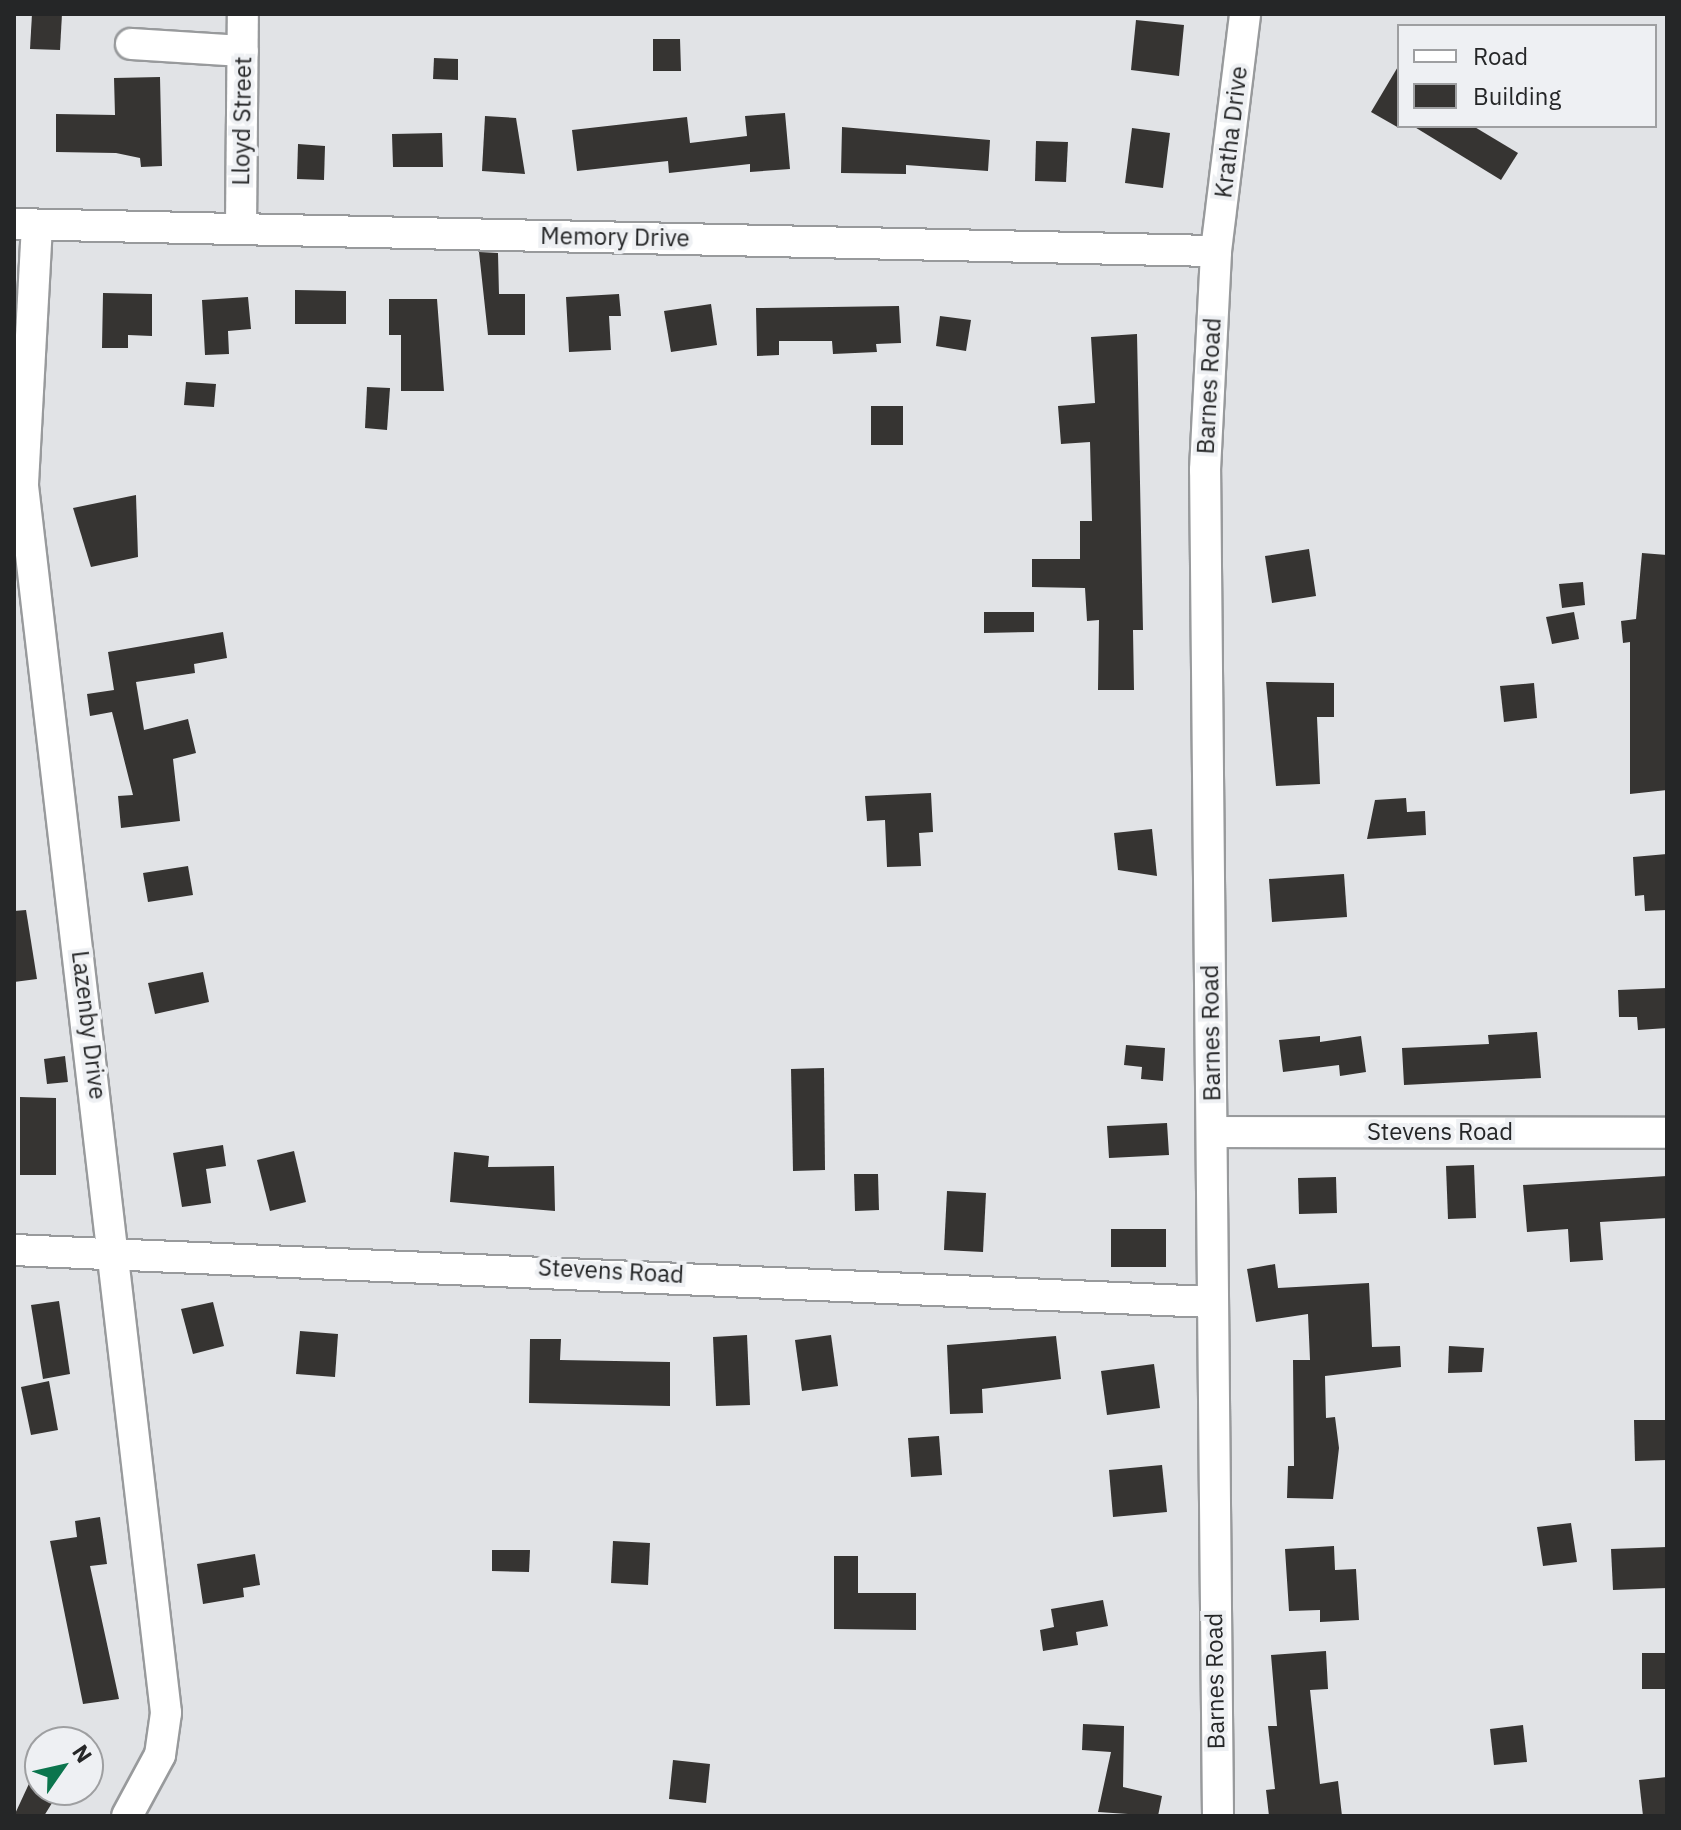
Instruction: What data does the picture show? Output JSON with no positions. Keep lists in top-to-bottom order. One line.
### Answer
{"streets":{"street":["Lloyd Street","Kratha Drive","Memory Drive","Barnes Road","Lazenby Drive","Stevens Road"]},"crossings":[["Lloyd Street","Memory Drive"],["Kratha Drive","Memory Drive"],["Kratha Drive","Barnes Road"],["Memory Drive","Barnes Road"],["Memory Drive","Lazenby Drive"],["Barnes Road","Stevens Road"],["Lazenby Drive","Stevens Road"]],"legend":["Road","Building"],"north":"top right"}
